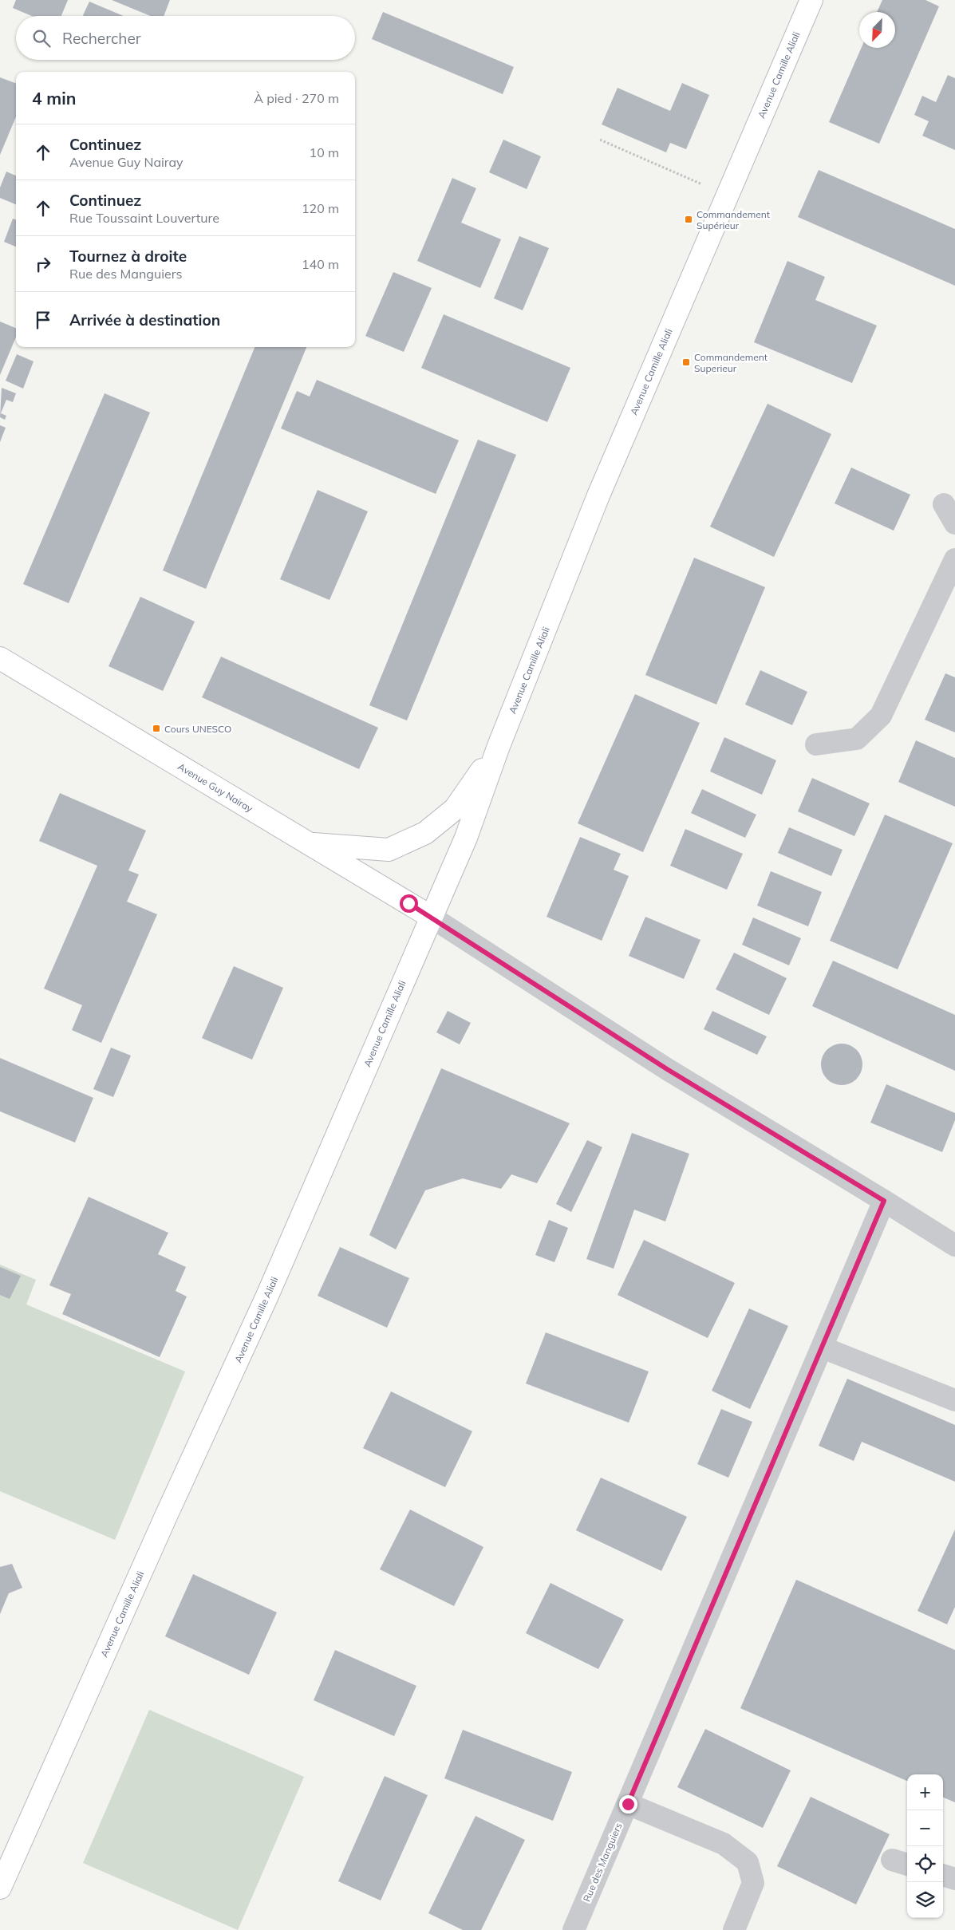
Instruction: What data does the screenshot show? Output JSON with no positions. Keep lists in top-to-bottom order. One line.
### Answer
{"streets":{"main road":["Avenue Camille Aliali","Avenue Guy Nairay"],"street":["Rue des Manguiers"]},"crossings":[["Avenue Camille Aliali","Avenue Guy Nairay"]],"places":{"transit":["Commandement Supérieur","Commandement Superieur","Cours UNESCO"]},"north":"bottom left","page":{"search":"Rechercher","heading":["4 min","À pied · 270 m"],"list":[["Continuez","Avenue Guy Nairay","10 m"],["Continuez","Rue Toussaint Louverture","120 m"],["Tournez à droite","Rue des Manguiers","140 m"],"Arrivée à destination"],"map_buttons":["+","−"]}}
